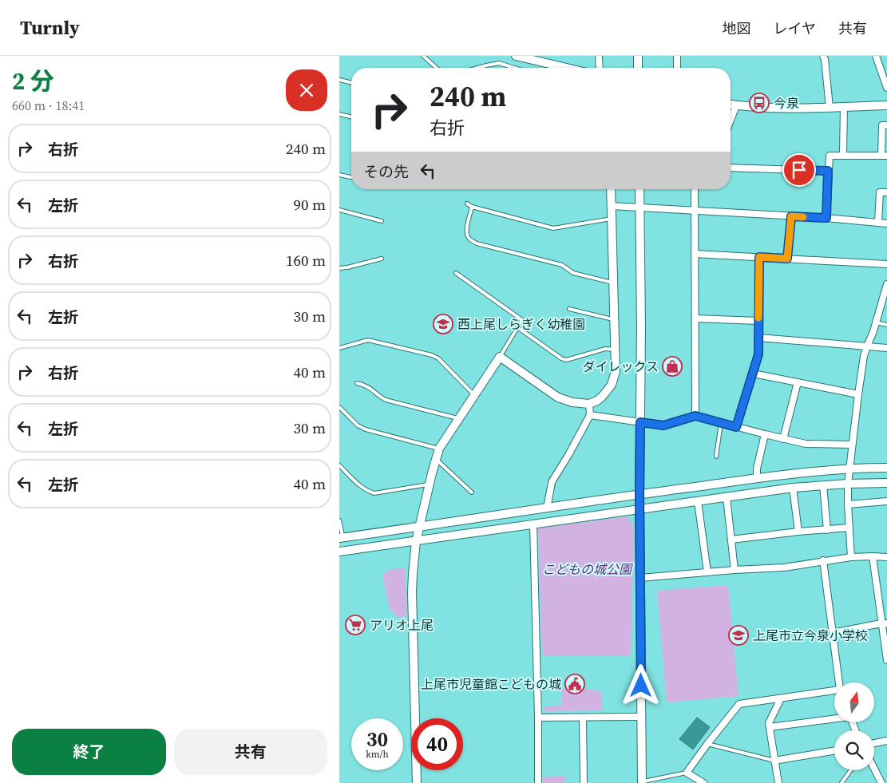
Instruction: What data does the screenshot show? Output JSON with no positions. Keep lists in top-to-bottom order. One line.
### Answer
{"parks":["こどもの城公園"],"places":{"bus stop":["今泉"],"school or university":["西上尾しらぎく幼稚園","上尾市立今泉小学校"],"shop":["ダイレックス"],"supermarket":["アリオ上尾"],"public building":["上尾市児童館こどもの城"]},"north":"top","page":{"header":"Turnly","nav":["地図","レイヤ","共有"],"heading":["2 分","660 m · 18:41"],"turn":["240 m","右折"],"list":[{"name":"右折","value":"240 m"},{"name":"左折","value":"90 m"},{"name":"右折","value":"160 m"},{"name":"左折","value":"30 m"},{"name":"右折","value":"40 m"},{"name":"左折","value":"30 m"},{"name":"左折","value":"40 m"}],"then":"その先","speed":"30 km/h","limit":"40","buttons":["終了","共有"]}}
